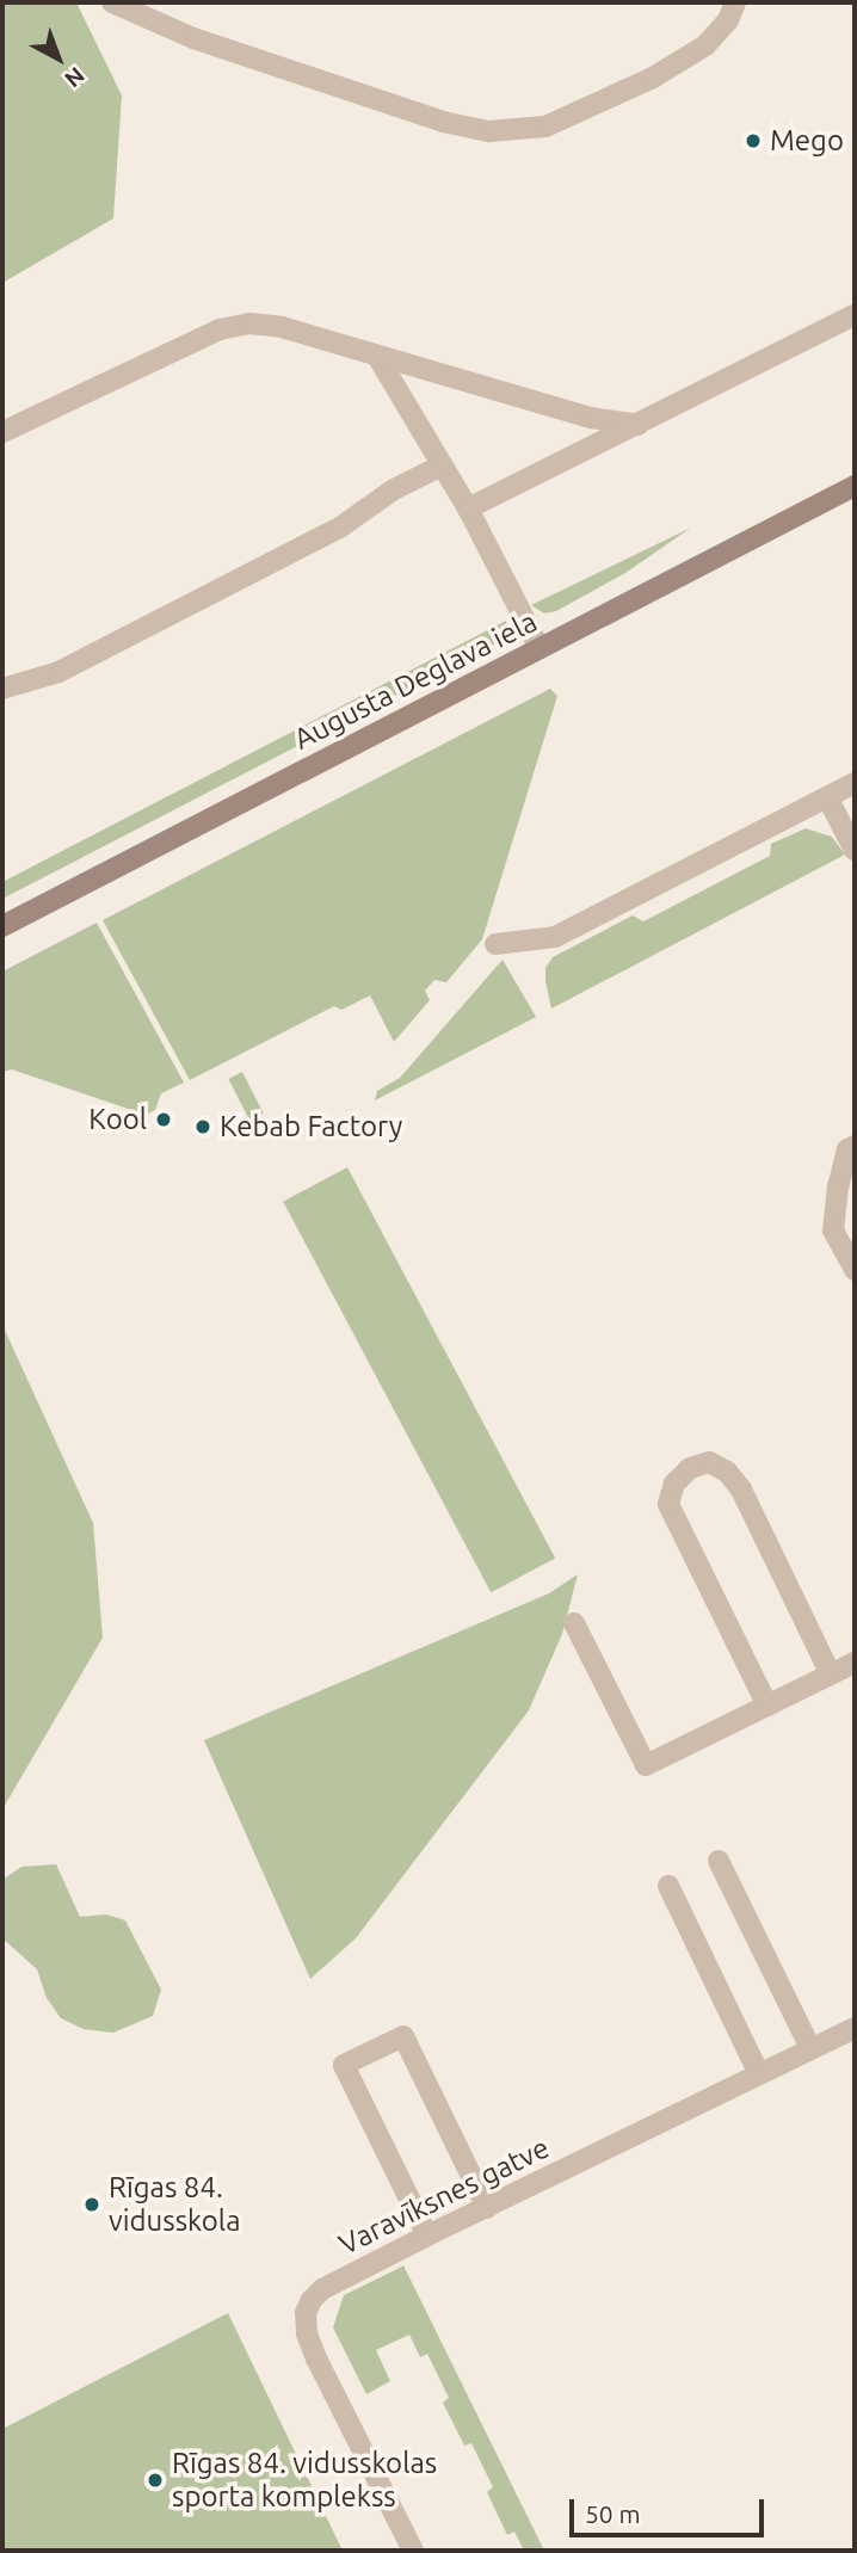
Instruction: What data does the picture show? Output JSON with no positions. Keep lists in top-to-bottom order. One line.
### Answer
{"streets":{"main road":["Augusta Deglava iela"],"street":["Varavīksnes gatve"]},"places":["Mego","Kool","Kebab Factory","Rīgas 84. vidusskola","Rīgas 84. vidusskolas sporta komplekss"],"scale_bar":"50 m","north":"bottom right"}
